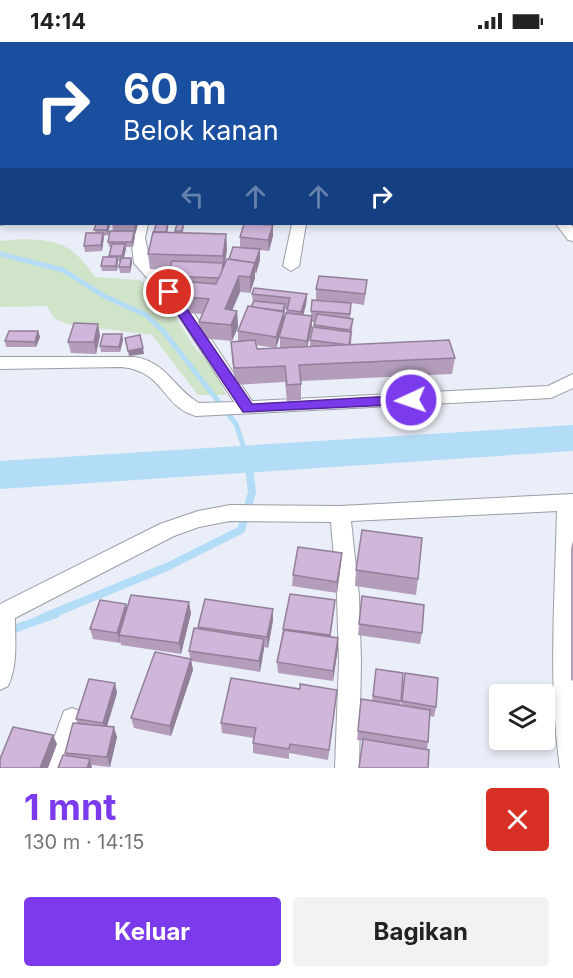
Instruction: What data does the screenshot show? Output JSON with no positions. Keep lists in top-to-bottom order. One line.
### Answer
{"page":{"status":"14:14","turn":["60 m","Belok kanan"],"heading":["1 mnt","130 m · 14:15"],"buttons":["Keluar","Bagikan"]}}
